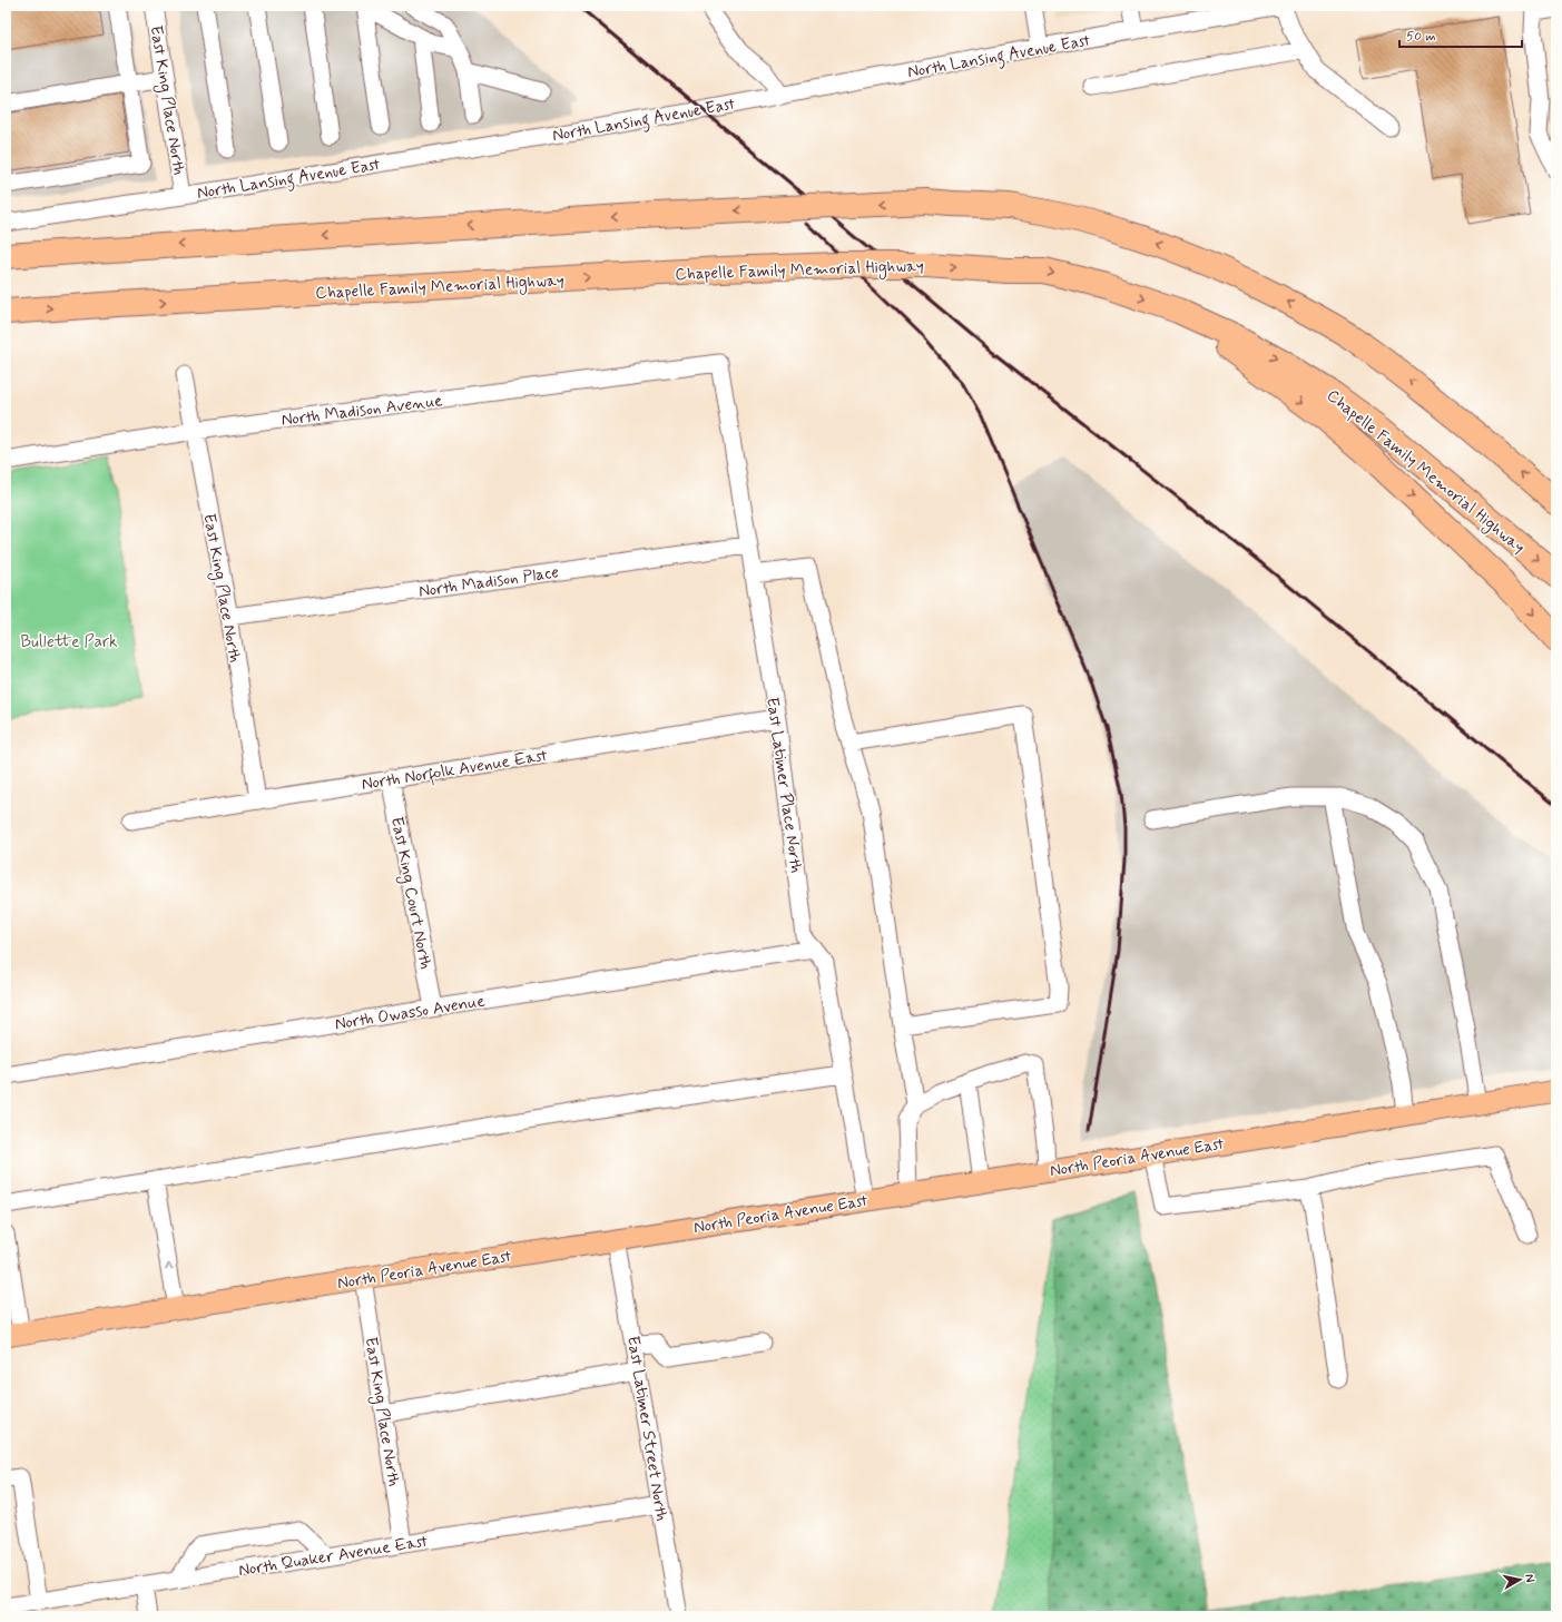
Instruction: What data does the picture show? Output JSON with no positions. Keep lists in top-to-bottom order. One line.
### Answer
{"streets":{"highway":["Chapelle Family Memorial Highway"],"main road":["North Peoria Avenue East"],"street":["North Lansing Avenue East","East King Place North","North Madison Avenue","North Madison Place","North Norfolk Avenue East","East Latimer Place North","East King Court North","North Owasso Avenue","East Latimer Street North","North Quaker Avenue East"]},"crossings":[["North Lansing Avenue East","East King Place North"],["East King Place North","North Madison Avenue"],["East King Place North","North Madison Place"],["East King Place North","North Norfolk Avenue East"],["East King Place North","North Peoria Avenue East"],["East King Place North","North Quaker Avenue East"],["North Madison Avenue","East Latimer Place North"],["North Madison Place","East Latimer Place North"],["North Norfolk Avenue East","East Latimer Place North"],["North Norfolk Avenue East","East King Court North"],["East Latimer Place North","North Owasso Avenue"],["East Latimer Place North","North Peoria Avenue East"],["East King Court North","North Owasso Avenue"],["North Peoria Avenue East","East Latimer Street North"],["East Latimer Street North","North Quaker Avenue East"]],"parks":["Bullette Park"],"scale_bar":"50 m","north":"right"}
